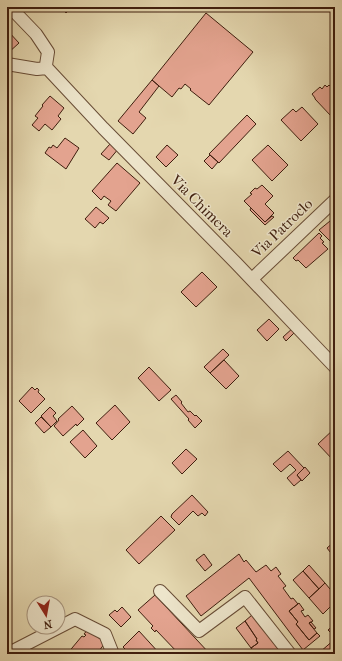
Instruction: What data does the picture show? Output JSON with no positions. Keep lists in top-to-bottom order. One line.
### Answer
{"streets":{"street":["Via Chimera","Via Patroclo"]},"crossings":[["Via Chimera","Via Patroclo"]],"north":"bottom"}
